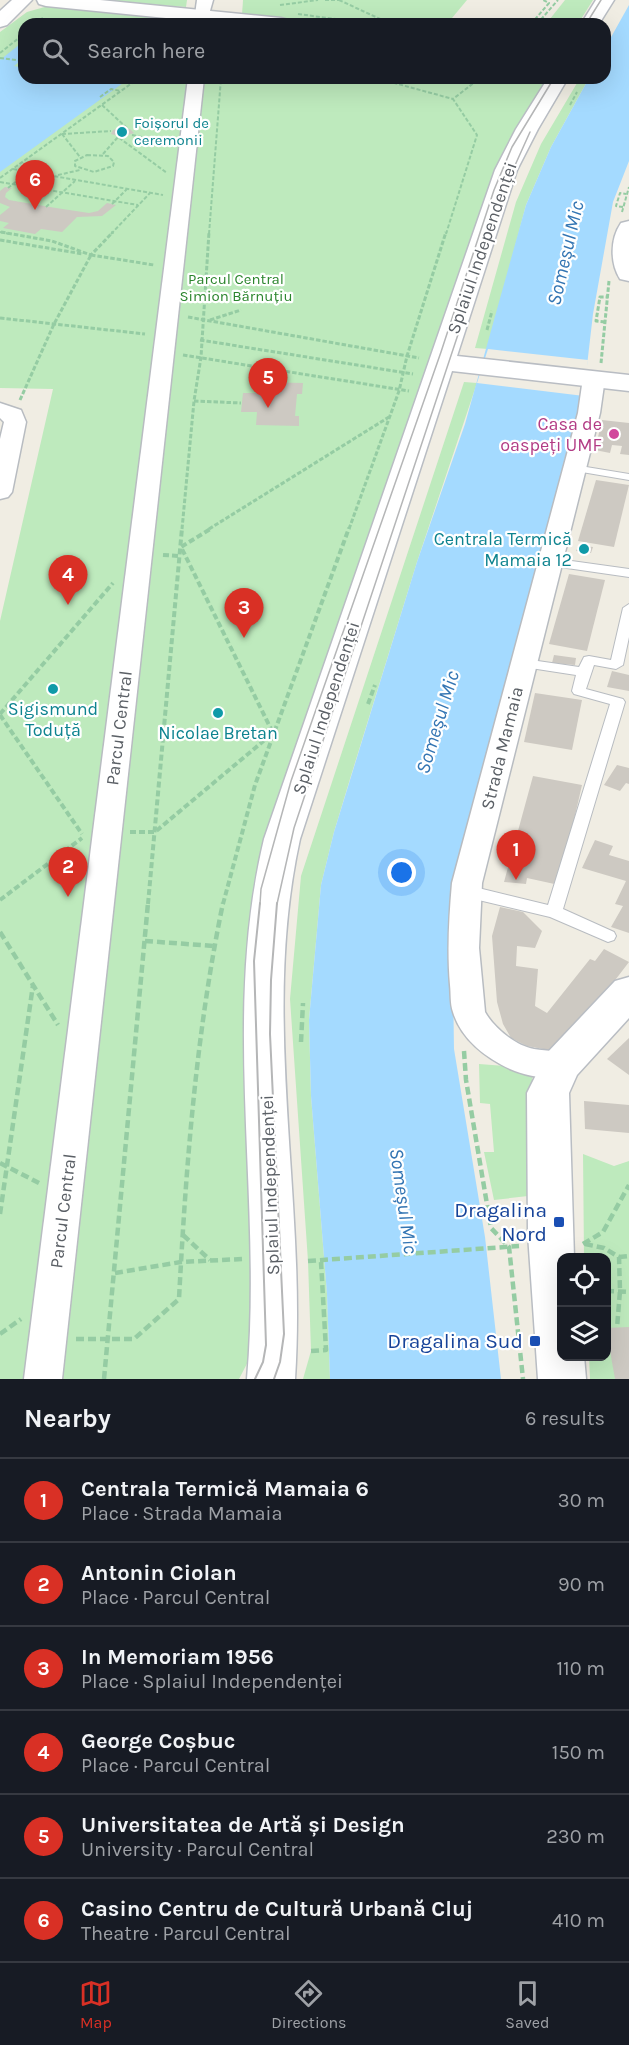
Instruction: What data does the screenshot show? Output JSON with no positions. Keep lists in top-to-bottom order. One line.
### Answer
{"streets":{"main road":["Splaiul Independenței"],"street":["Parcul Central","Strada Mamaia"]},"water":["Someșul Mic"],"parks":["Parcul Central Simion Bărnuțiu"],"places":{"other":["Foișorul de ceremonii","Casa de oaspeți UMF","Centrala Termică Mamaia 12","Sigismund Toduță","Nicolae Bretan"],"transit":["Dragalina Nord","Dragalina Sud"]},"page":{"search":"Search here","pins":["6","5","4","3","1","2"],"heading":["Nearby","6 results"],"list":[{"mark":"1","name":"Centrala Termică Mamaia 6","note":"Place · Strada Mamaia","value":"30 m"},{"mark":"2","name":"Antonin Ciolan","note":"Place · Parcul Central","value":"90 m"},{"mark":"3","name":"In Memoriam 1956","note":"Place · Splaiul Independenței","value":"110 m"},{"mark":"4","name":"George Coșbuc","note":"Place · Parcul Central","value":"150 m"},{"mark":"5","name":"Universitatea de Artă și Design","note":"University · Parcul Central","value":"230 m"},{"mark":"6","name":"Casino Centru de Cultură Urbană Cluj","note":"Theatre · Parcul Central","value":"410 m"}],"nav":["Map","Directions","Saved"]}}
